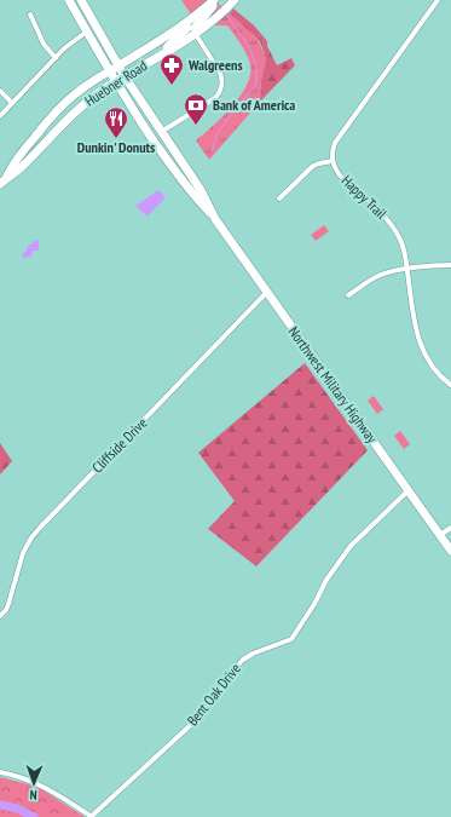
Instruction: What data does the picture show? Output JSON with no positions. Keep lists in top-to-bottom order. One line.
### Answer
{"streets":{"main road":["Huebner Road","Northwest Military Highway"],"street":["Happy Trail","Cliffside Drive","Bent Oak Drive"]},"crossings":[["Huebner Road","Northwest Military Highway"],["Northwest Military Highway","Cliffside Drive"],["Northwest Military Highway","Bent Oak Drive"]],"places":{"pharmacy":["Walgreens"],"bank":["Bank of America"],"restaurant":["Dunkin' Donuts"]},"north":"bottom"}
